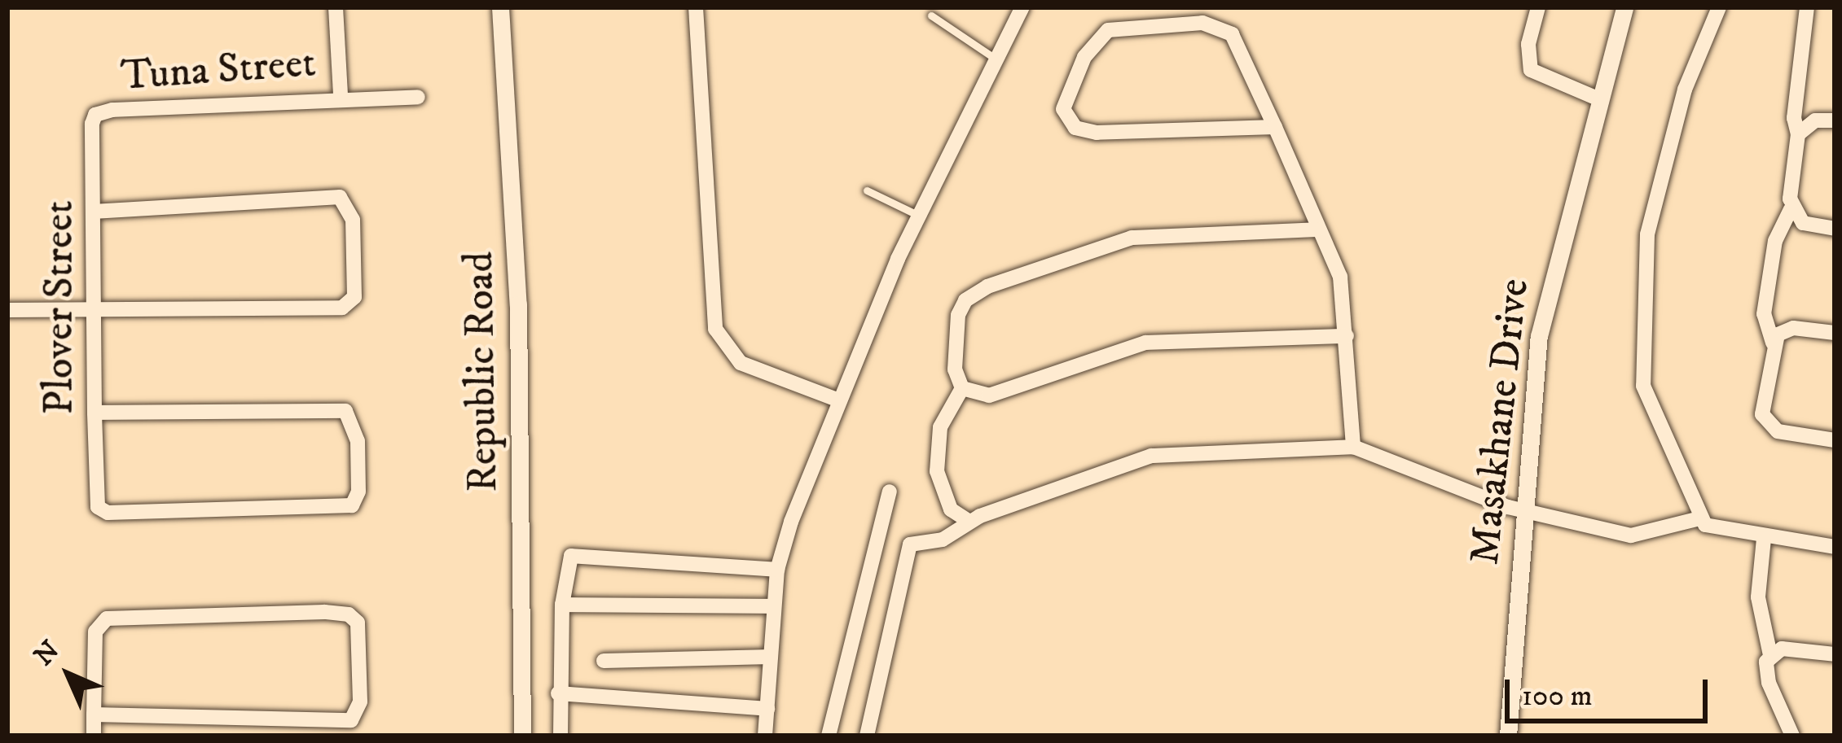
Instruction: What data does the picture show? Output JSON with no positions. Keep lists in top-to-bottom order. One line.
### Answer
{"streets":{"street":["Tuna Street","Plover Street","Republic Road","Masakhane Drive"]},"crossings":[["Tuna Street","Plover Street"]],"scale_bar":"100 m","north":"top left"}
